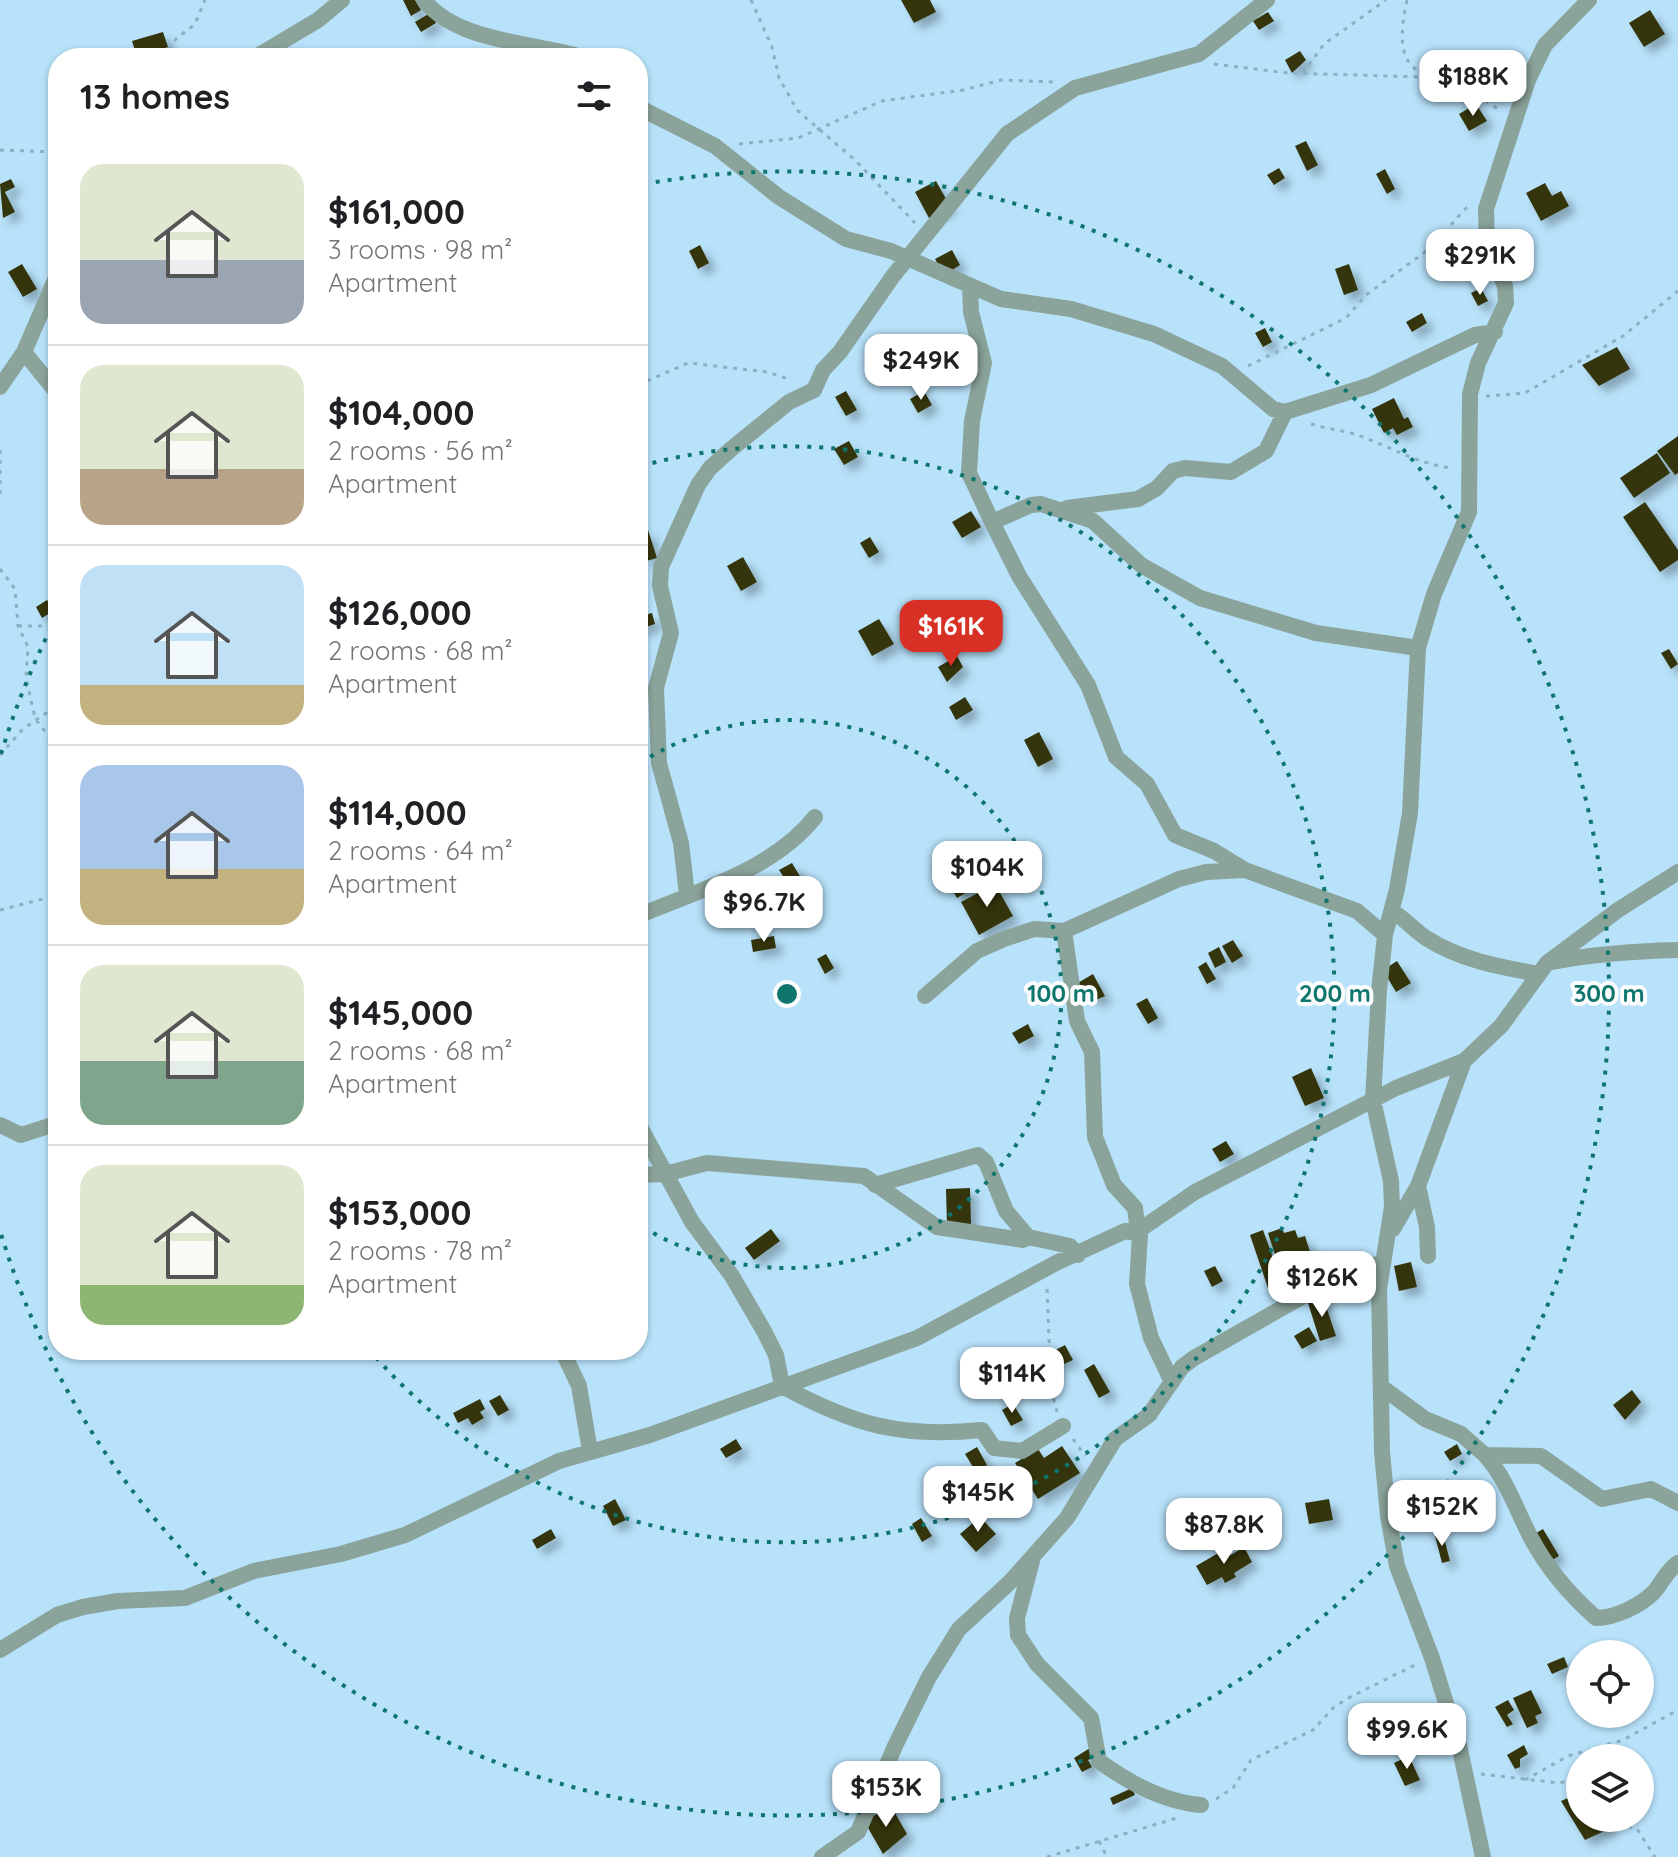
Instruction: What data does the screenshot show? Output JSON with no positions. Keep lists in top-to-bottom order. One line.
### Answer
{"page":{"heading":"13 homes","price":["$188K","$291K","$249K","$161K","$104K","$96.7K","$126K","$114K","$145K","$152K","$87.8K","$99.6K","$153K"],"list":[{"name":"$161,000","note":"3 rooms · 98 m² · Apartment"},{"name":"$104,000","note":"2 rooms · 56 m² · Apartment"},{"name":"$126,000","note":"2 rooms · 68 m² · Apartment"},{"name":"$114,000","note":"2 rooms · 64 m² · Apartment"},{"name":"$145,000","note":"2 rooms · 68 m² · Apartment"},{"name":"$153,000","note":"2 rooms · 78 m² · Apartment"}]},"rings":["100 m","200 m","300 m"]}
